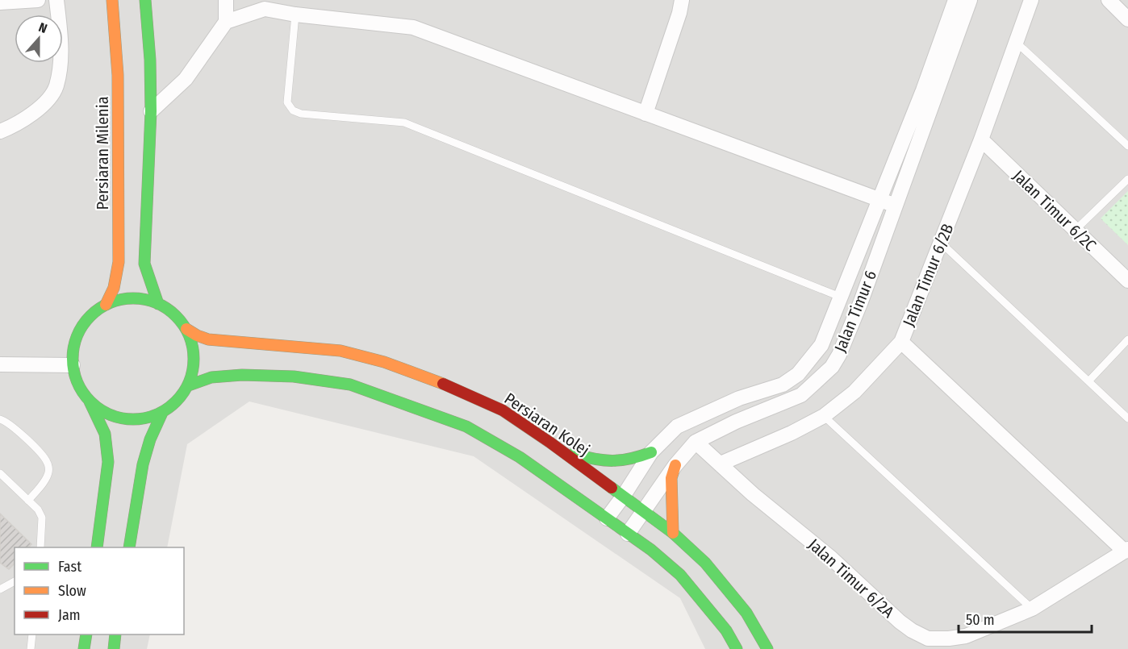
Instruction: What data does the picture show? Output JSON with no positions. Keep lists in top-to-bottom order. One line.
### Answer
{"streets":{"street":["Persiaran Milenia","Jalan Timur 6/2C","Jalan Timur 6/2B","Jalan Timur 6","Persiaran Kolej","Jalan Timur 6/2A"]},"crossings":[["Persiaran Milenia","Persiaran Kolej"],["Jalan Timur 6/2C","Jalan Timur 6/2B"],["Jalan Timur 6/2B","Jalan Timur 6/2A"],["Jalan Timur 6","Persiaran Kolej"],["Jalan Timur 6","Jalan Timur 6/2A"]],"legend":["Fast","Slow","Jam"],"scale_bar":"50 m","north":"top"}
